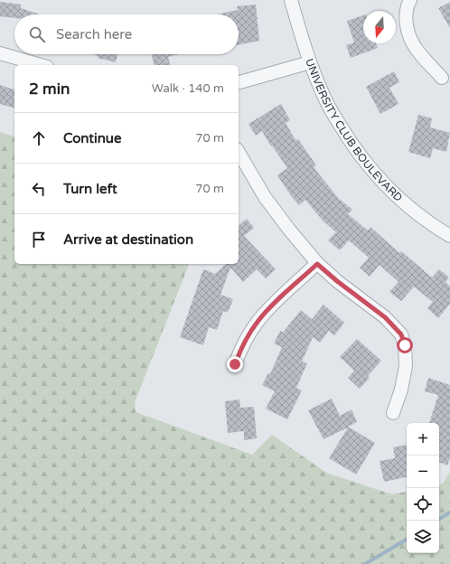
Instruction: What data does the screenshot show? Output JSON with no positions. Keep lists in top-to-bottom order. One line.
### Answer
{"streets":{"street":["UNIVERSITY CLUB BOULEVARD"]},"north":"bottom","page":{"search":"Search here","heading":["2 min","Walk · 140 m"],"list":[["Continue","70 m"],["Turn left","70 m"],"Arrive at destination"],"map_buttons":["+","−"]}}
